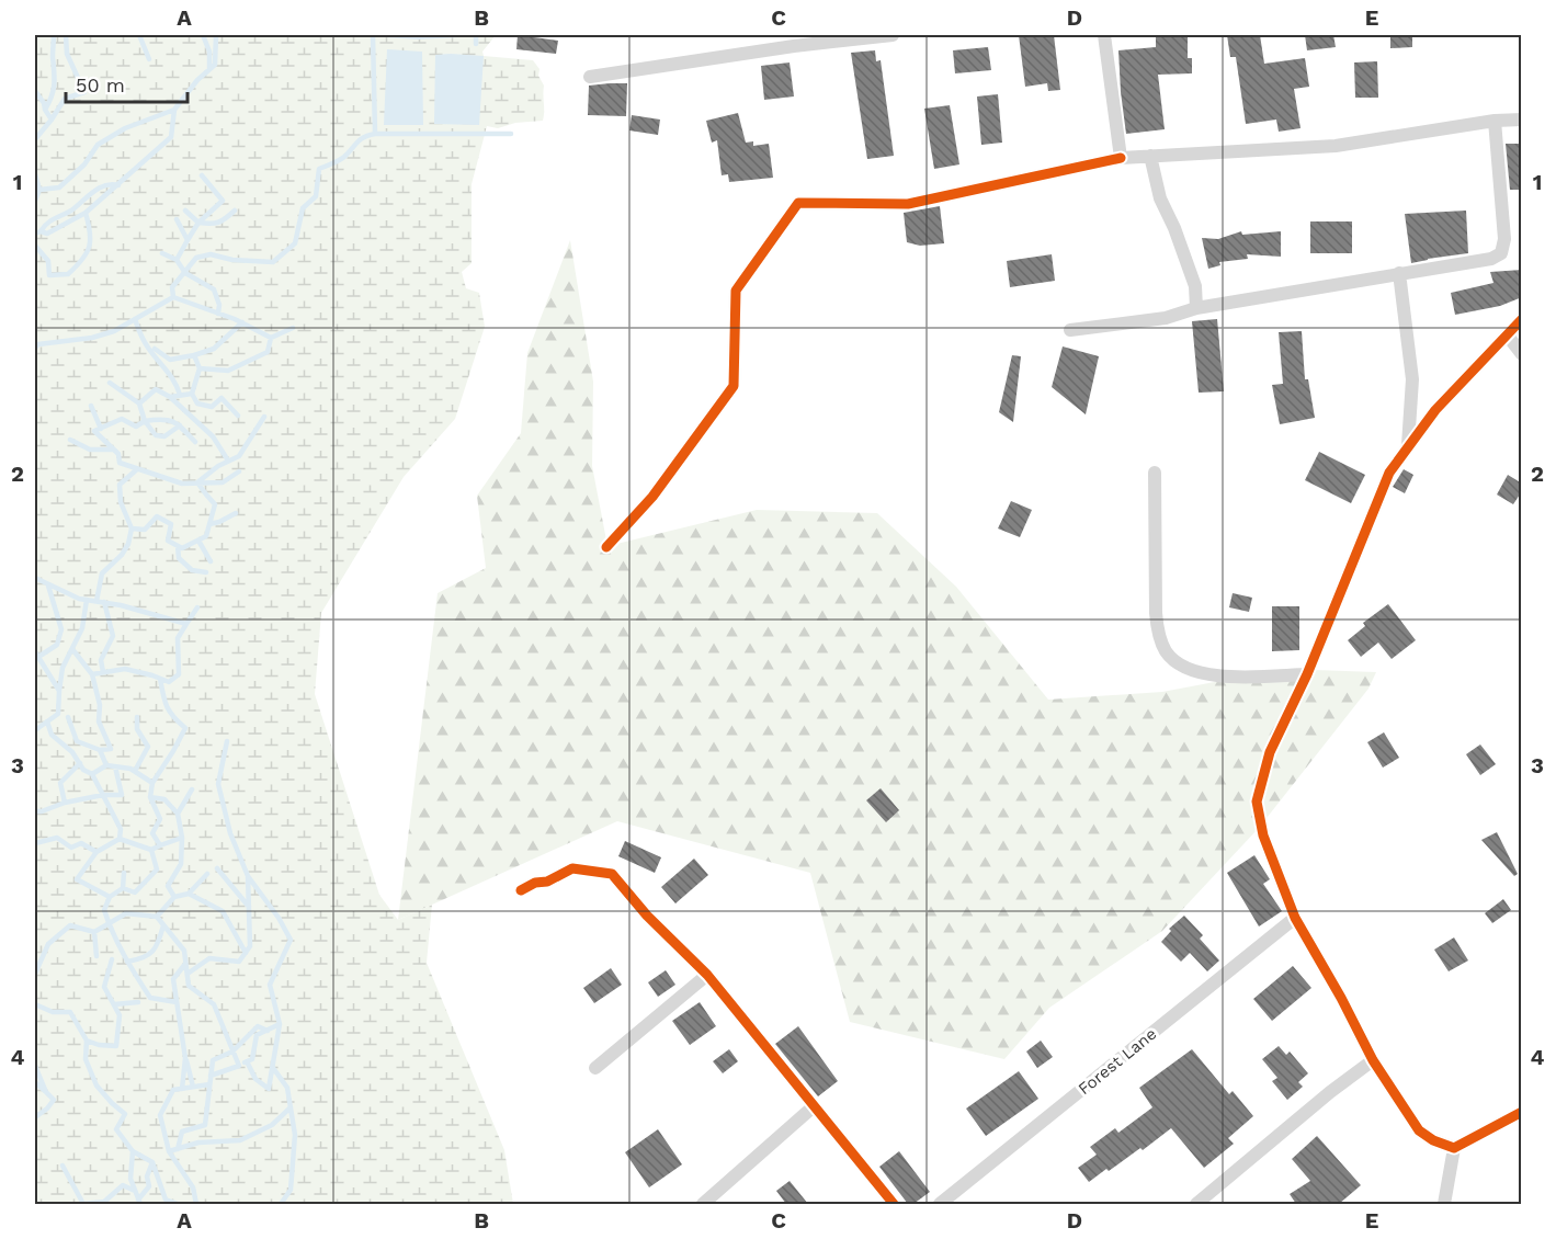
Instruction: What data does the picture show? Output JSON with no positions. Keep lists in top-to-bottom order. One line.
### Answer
{"streets":{"street":["Forest Lane"]},"scale_bar":"50 m","grid":{"columns":["A","B","C","D","E"],"rows":["1","2","3","4"]}}
